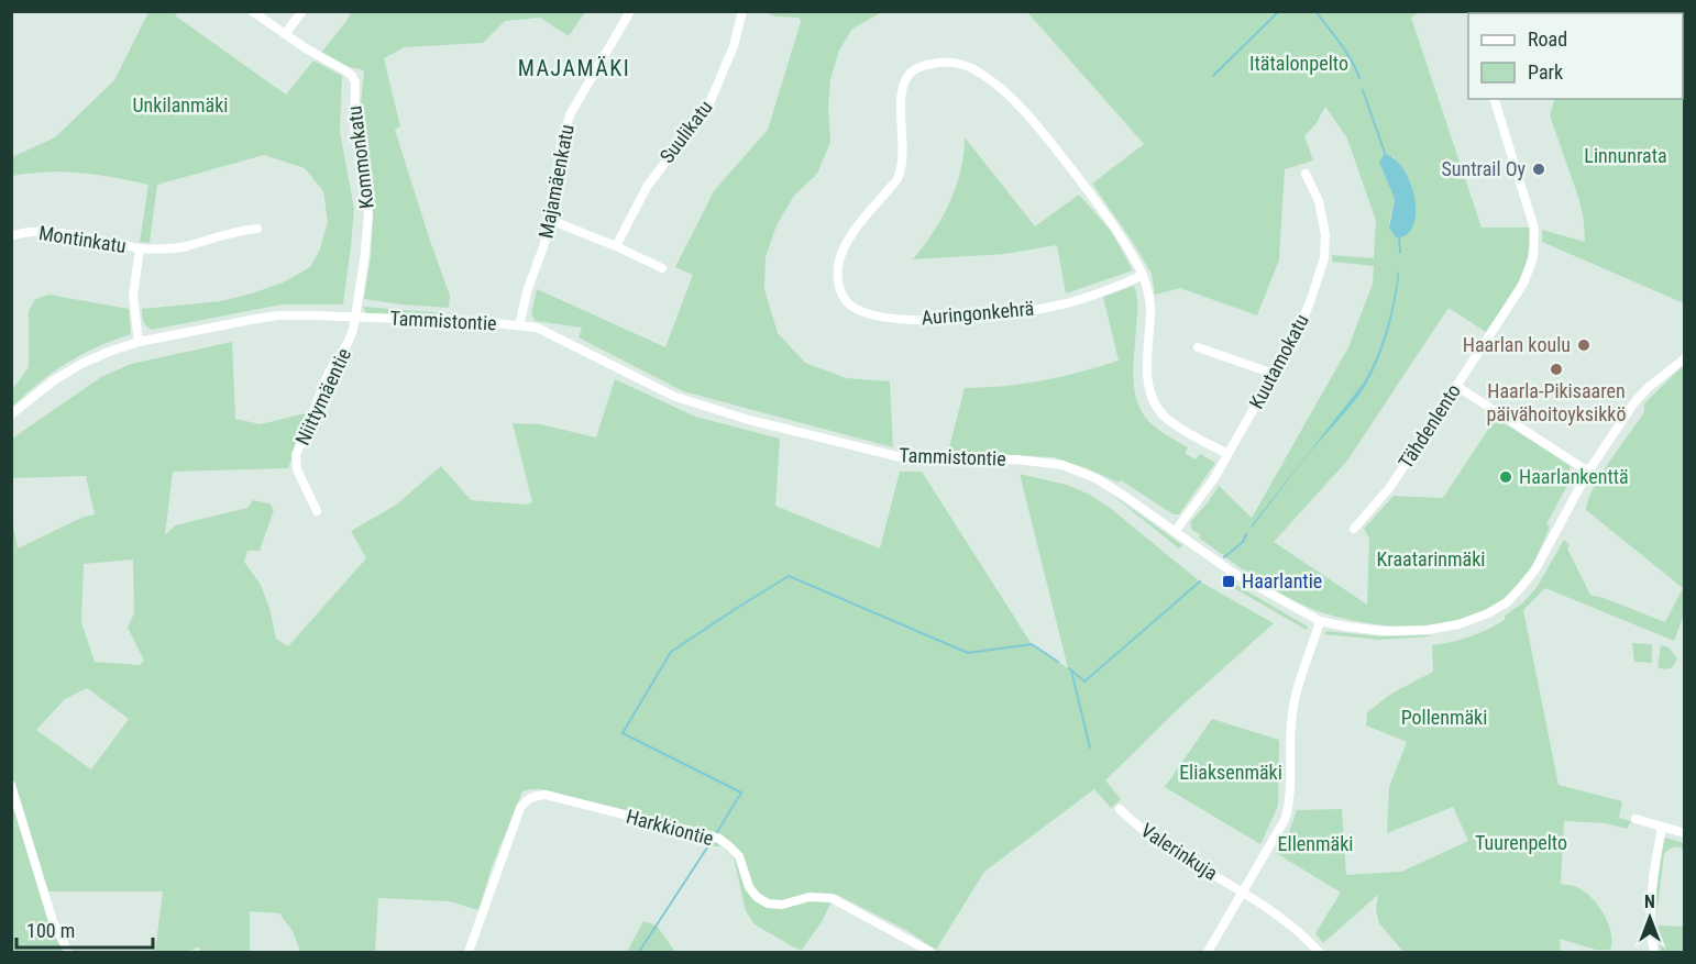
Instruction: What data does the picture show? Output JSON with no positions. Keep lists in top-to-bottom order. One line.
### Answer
{"streets":{"street":["Suulikatu","Kommonkatu","Majamäenkatu","Montinkatu","Auringonkehrä","Tammistontie","Kuutamokatu","Niittymäentie","Tähdenlento","Harkkiontie","Valerinkuja"]},"crossings":[["Kommonkatu","Tammistontie"],["Kommonkatu","Niittymäentie"],["Majamäenkatu","Tammistontie"],["Montinkatu","Tammistontie"],["Auringonkehrä","Kuutamokatu"],["Tammistontie","Kuutamokatu"],["Tammistontie","Niittymäentie"]],"districts":["MAJAMÄKI"],"parks":["Itätalonpelto","Unkilanmäki","Linnunrata","Kraatarinmäki","Pollenmäki","Eliaksenmäki","Tuurenpelto","Ellenmäki"],"places":{"other":["Suntrail Oy","Haarlan koulu","Haarla-Pikisaaren päivähoitoyksikkö","Haarlankenttä"],"transit":["Haarlantie"]},"legend":["Road","Park"],"scale_bar":"100 m","north":"top"}
